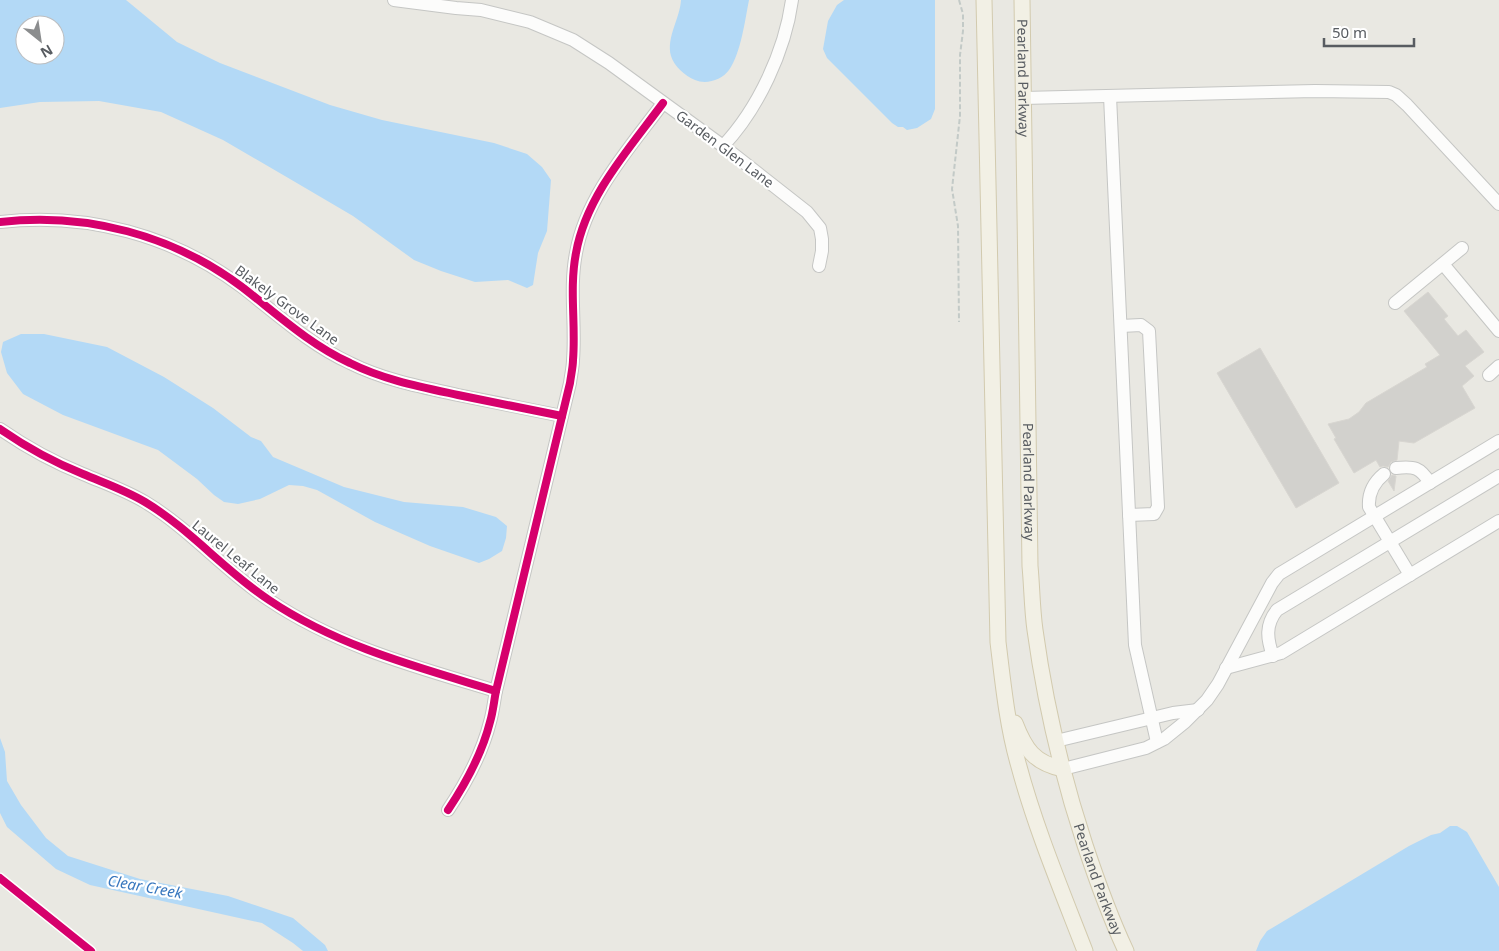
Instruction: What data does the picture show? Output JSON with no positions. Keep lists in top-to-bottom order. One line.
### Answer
{"streets":{"main road":["Pearland Parkway"],"street":["Garden Glen Lane","Blakely Grove Lane","Laurel Leaf Lane"]},"water":["Clear Creek"],"scale_bar":"50 m","north":"bottom right"}
